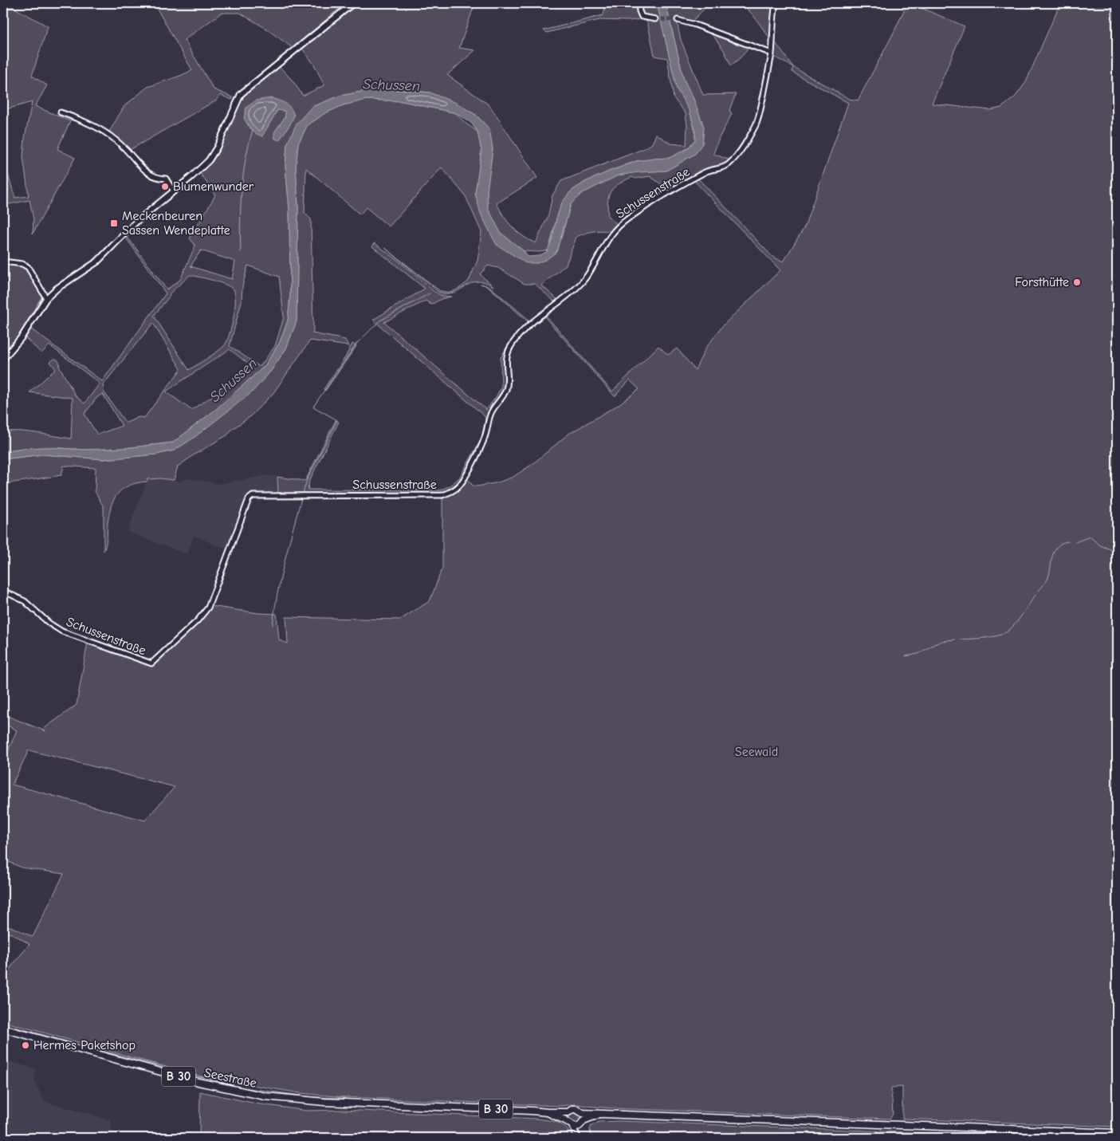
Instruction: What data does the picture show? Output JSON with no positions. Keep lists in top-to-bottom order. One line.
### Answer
{"streets":{"main road":["B 30","Seestraße"],"street":["Schussenstraße"]},"crossings":[["B 30","Seestraße"]],"water":["Schussen"],"parks":["Seewald"],"places":{"other":["Blumenwunder","Forsthütte","Hermes Paketshop"],"transit":["Meckenbeuren Sassen Wendeplatte"]}}
